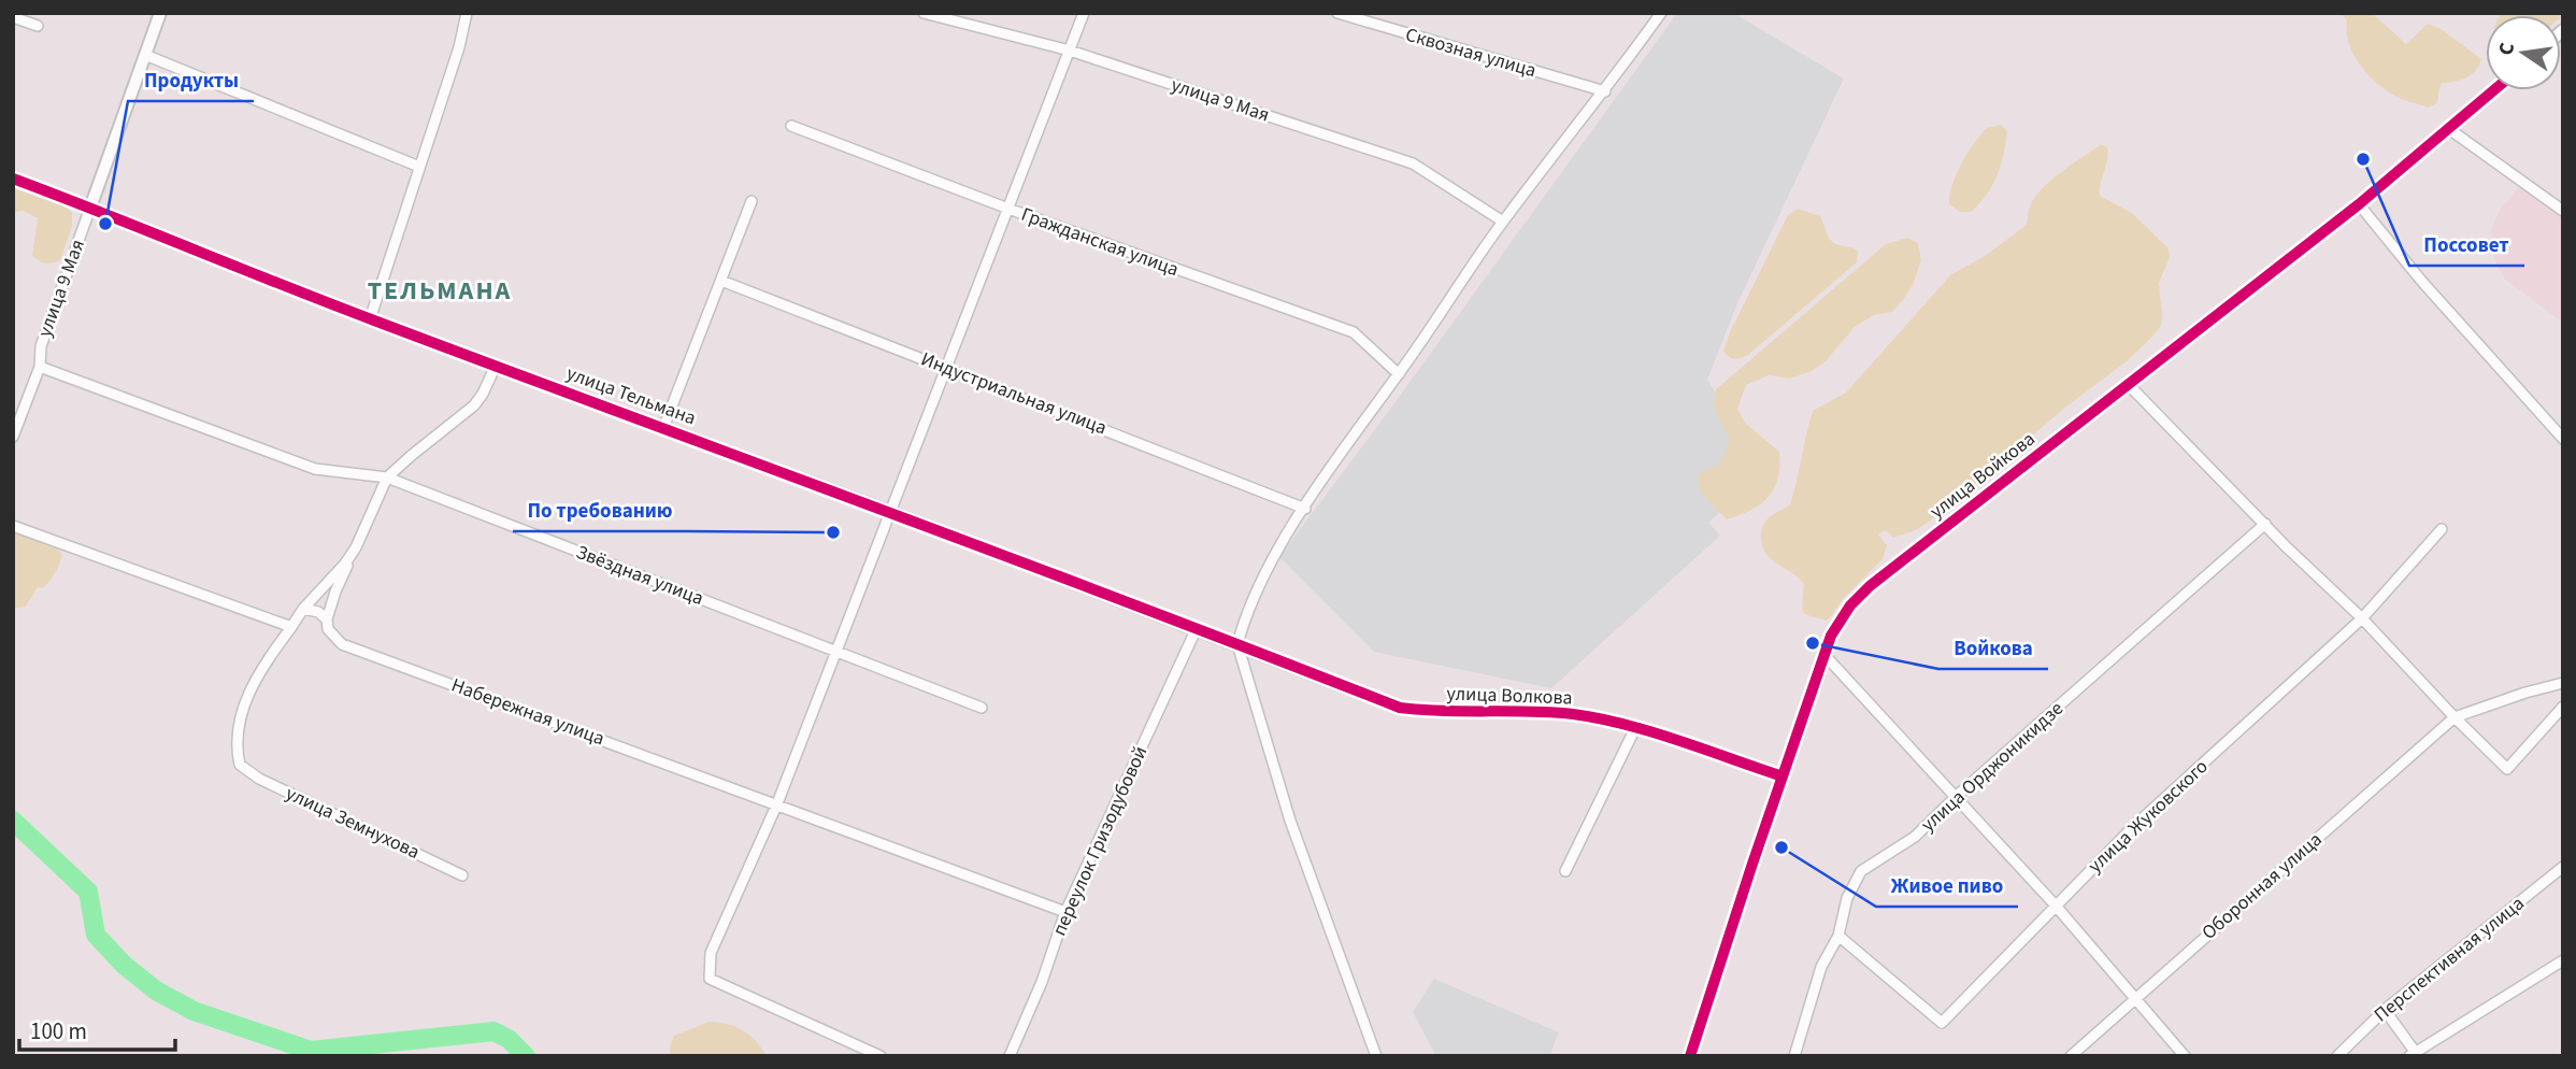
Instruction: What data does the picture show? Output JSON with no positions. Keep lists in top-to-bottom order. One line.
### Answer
{"streets":{"street":["Сквозная улица","улица 9 Мая","Гражданская улица","Индустриальная улица","улица Тельмана","улица Войкова","Звёздная улица","улица Волкова","Набережная улица","улица Орджоникидзе","улица Жуковского","улица Земнухова","переулок Гризодубовой","Оборонная улица","Перспективная улица"]},"crossings":[["улица 9 Мая","улица Тельмана"],["улица 9 Мая","Звёздная улица"],["улица Тельмана","улица Волкова"],["улица Тельмана","переулок Гризодубовой"],["улица Войкова","улица Волкова"],["Набережная улица","переулок Гризодубовой"],["улица Орджоникидзе","улица Жуковского"]],"districts":["ТЕЛЬМАНА"],"places":["Поссовет","Продукты","По требованию","Войкова","Живое пиво"],"scale_bar":"100 m","north":"left"}
